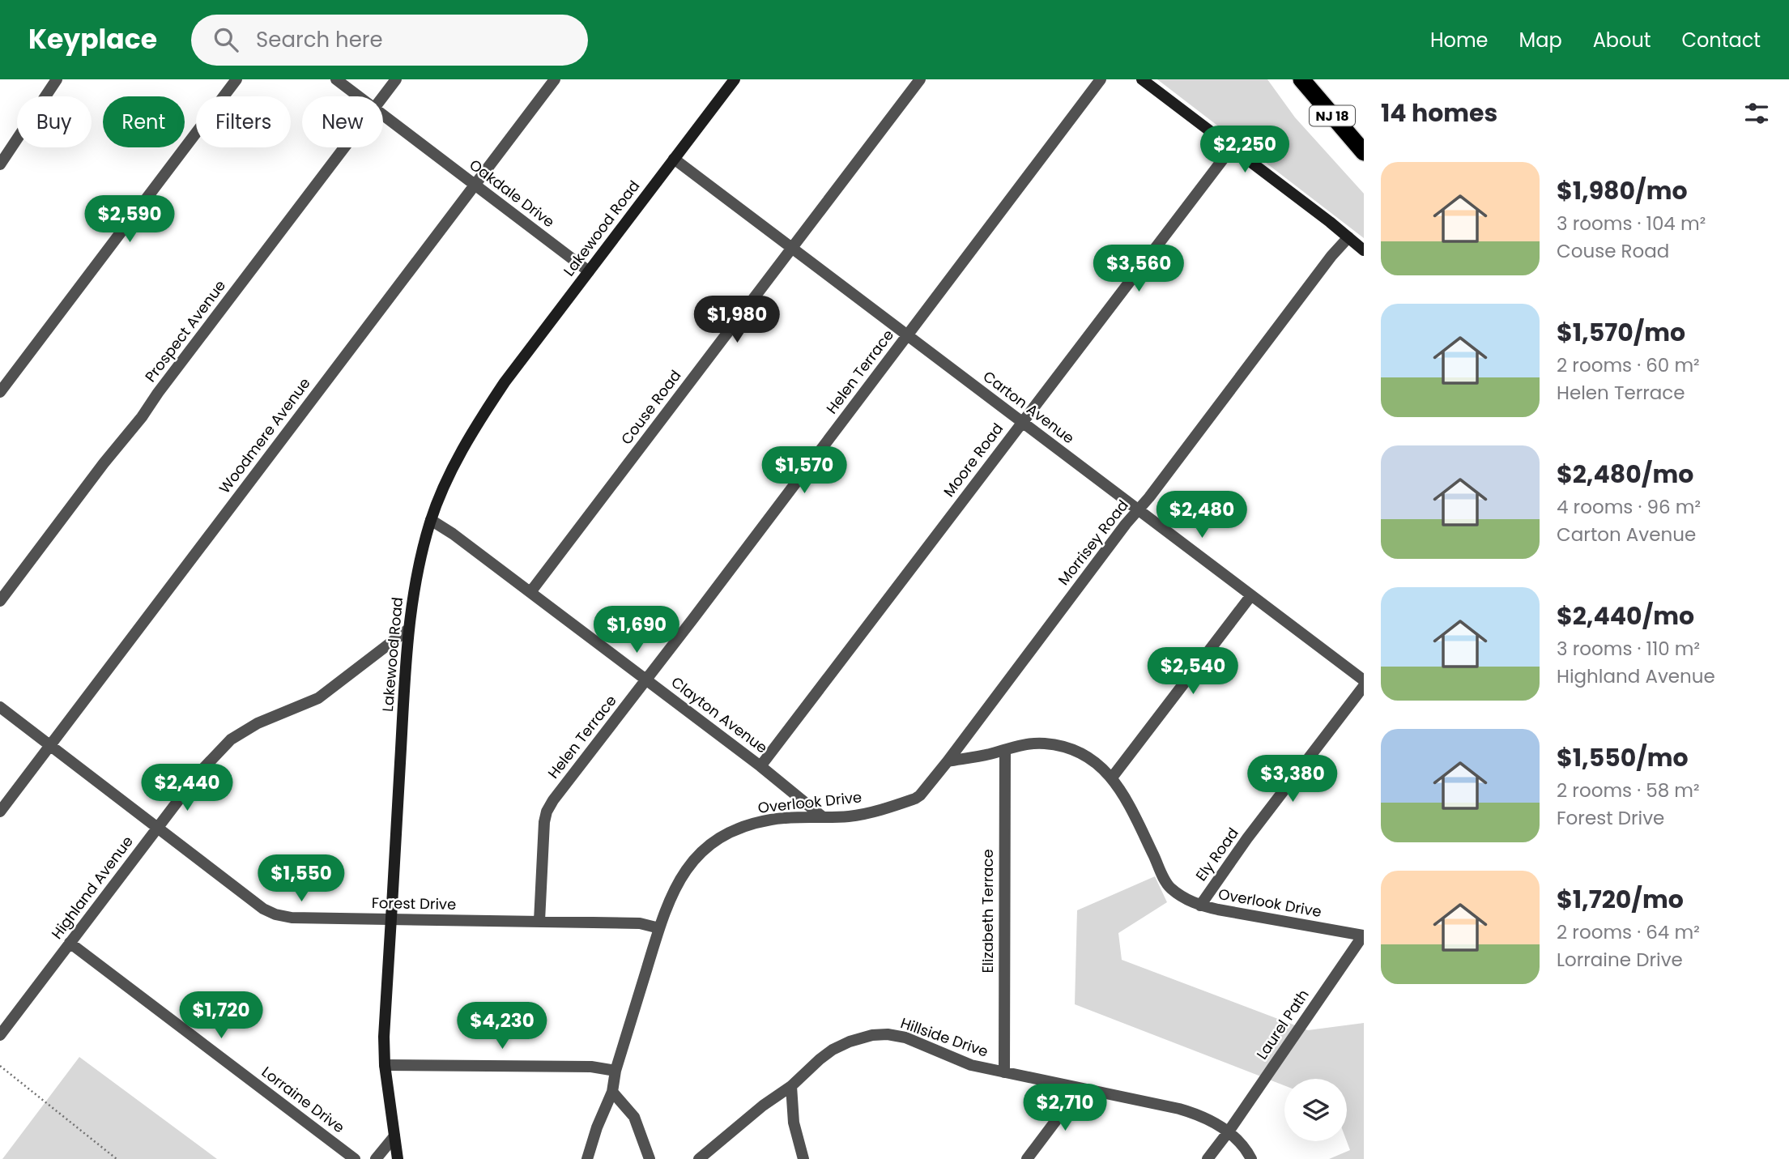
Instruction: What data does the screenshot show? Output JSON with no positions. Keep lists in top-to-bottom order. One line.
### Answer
{"streets":{"highway":["NJ 18"],"street":["Oakdale Drive","Lakewood Road","Prospect Avenue","Helen Terrace","Couse Road","Carton Avenue","Woodmere Avenue","Moore Road","Morrisey Road","Clayton Avenue","Overlook Drive","Ely Road","Highland Avenue","Forest Drive","Elizabeth Terrace","Laurel Path","Hillside Drive","Lorraine Drive"]},"crossings":[["Oakdale Drive","Lakewood Road"],["Oakdale Drive","Woodmere Avenue"],["Lakewood Road","Carton Avenue"],["Lakewood Road","Clayton Avenue"],["Lakewood Road","Highland Avenue"],["Lakewood Road","Forest Drive"],["Helen Terrace","Carton Avenue"],["Helen Terrace","Clayton Avenue"],["Helen Terrace","Forest Drive"],["Couse Road","Carton Avenue"],["Couse Road","Clayton Avenue"],["Carton Avenue","Moore Road"],["Carton Avenue","Morrisey Road"],["Woodmere Avenue","Forest Drive"],["Moore Road","Clayton Avenue"],["Morrisey Road","Overlook Drive"],["Clayton Avenue","Overlook Drive"],["Overlook Drive","Ely Road"],["Overlook Drive","Forest Drive"],["Overlook Drive","Elizabeth Terrace"],["Overlook Drive","Laurel Path"],["Highland Avenue","Forest Drive"],["Highland Avenue","Lorraine Drive"],["Elizabeth Terrace","Hillside Drive"],["Laurel Path","Hillside Drive"]],"page":{"header":"Keyplace","search":"Search here","nav":["Home","Map","About","Contact"],"heading":"14 homes","chip":["Buy","Rent","Filters","New"],"price":["$2,250","$2,590","$3,560","$1,980","$1,570","$2,480","$1,690","$2,540","$3,380","$2,440","$1,550","$1,720","$4,230","$2,710"],"list":[{"name":"$1,980/mo","note":"3 rooms · 104 m² · Couse Road"},{"name":"$1,570/mo","note":"2 rooms · 60 m² · Helen Terrace"},{"name":"$2,480/mo","note":"4 rooms · 96 m² · Carton Avenue"},{"name":"$2,440/mo","note":"3 rooms · 110 m² · Highland Avenue"},{"name":"$1,550/mo","note":"2 rooms · 58 m² · Forest Drive"},{"name":"$1,720/mo","note":"2 rooms · 64 m² · Lorraine Drive"}]}}
